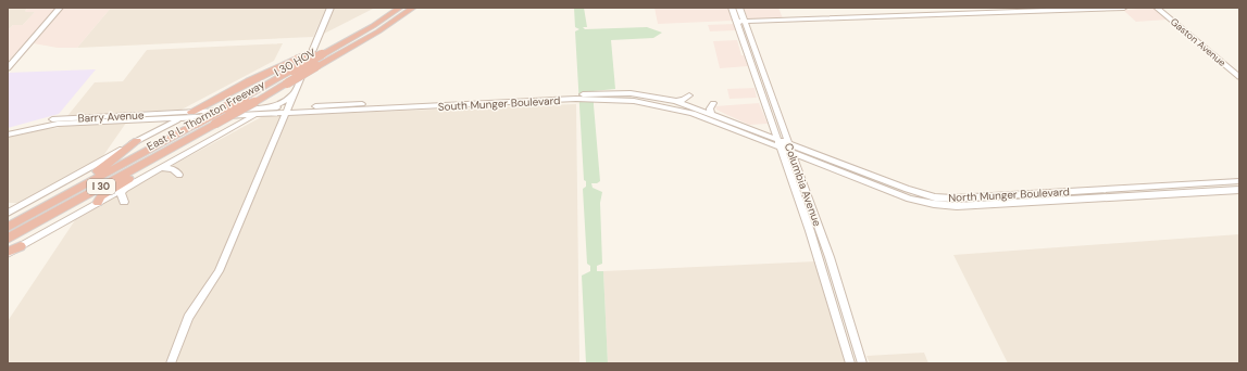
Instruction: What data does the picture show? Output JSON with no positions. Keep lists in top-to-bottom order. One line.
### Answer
{"streets":{"highway":["East R L Thornton Freeway","I 30"],"main road":["Gaston Avenue","South Munger Boulevard","Barry Avenue","Columbia Avenue","North Munger Boulevard"]},"crossings":[["South Munger Boulevard","East R L Thornton Freeway"],["South Munger Boulevard","Barry Avenue"],["South Munger Boulevard","Columbia Avenue"],["South Munger Boulevard","North Munger Boulevard"],["East R L Thornton Freeway","Barry Avenue"],["Columbia Avenue","North Munger Boulevard"]]}
